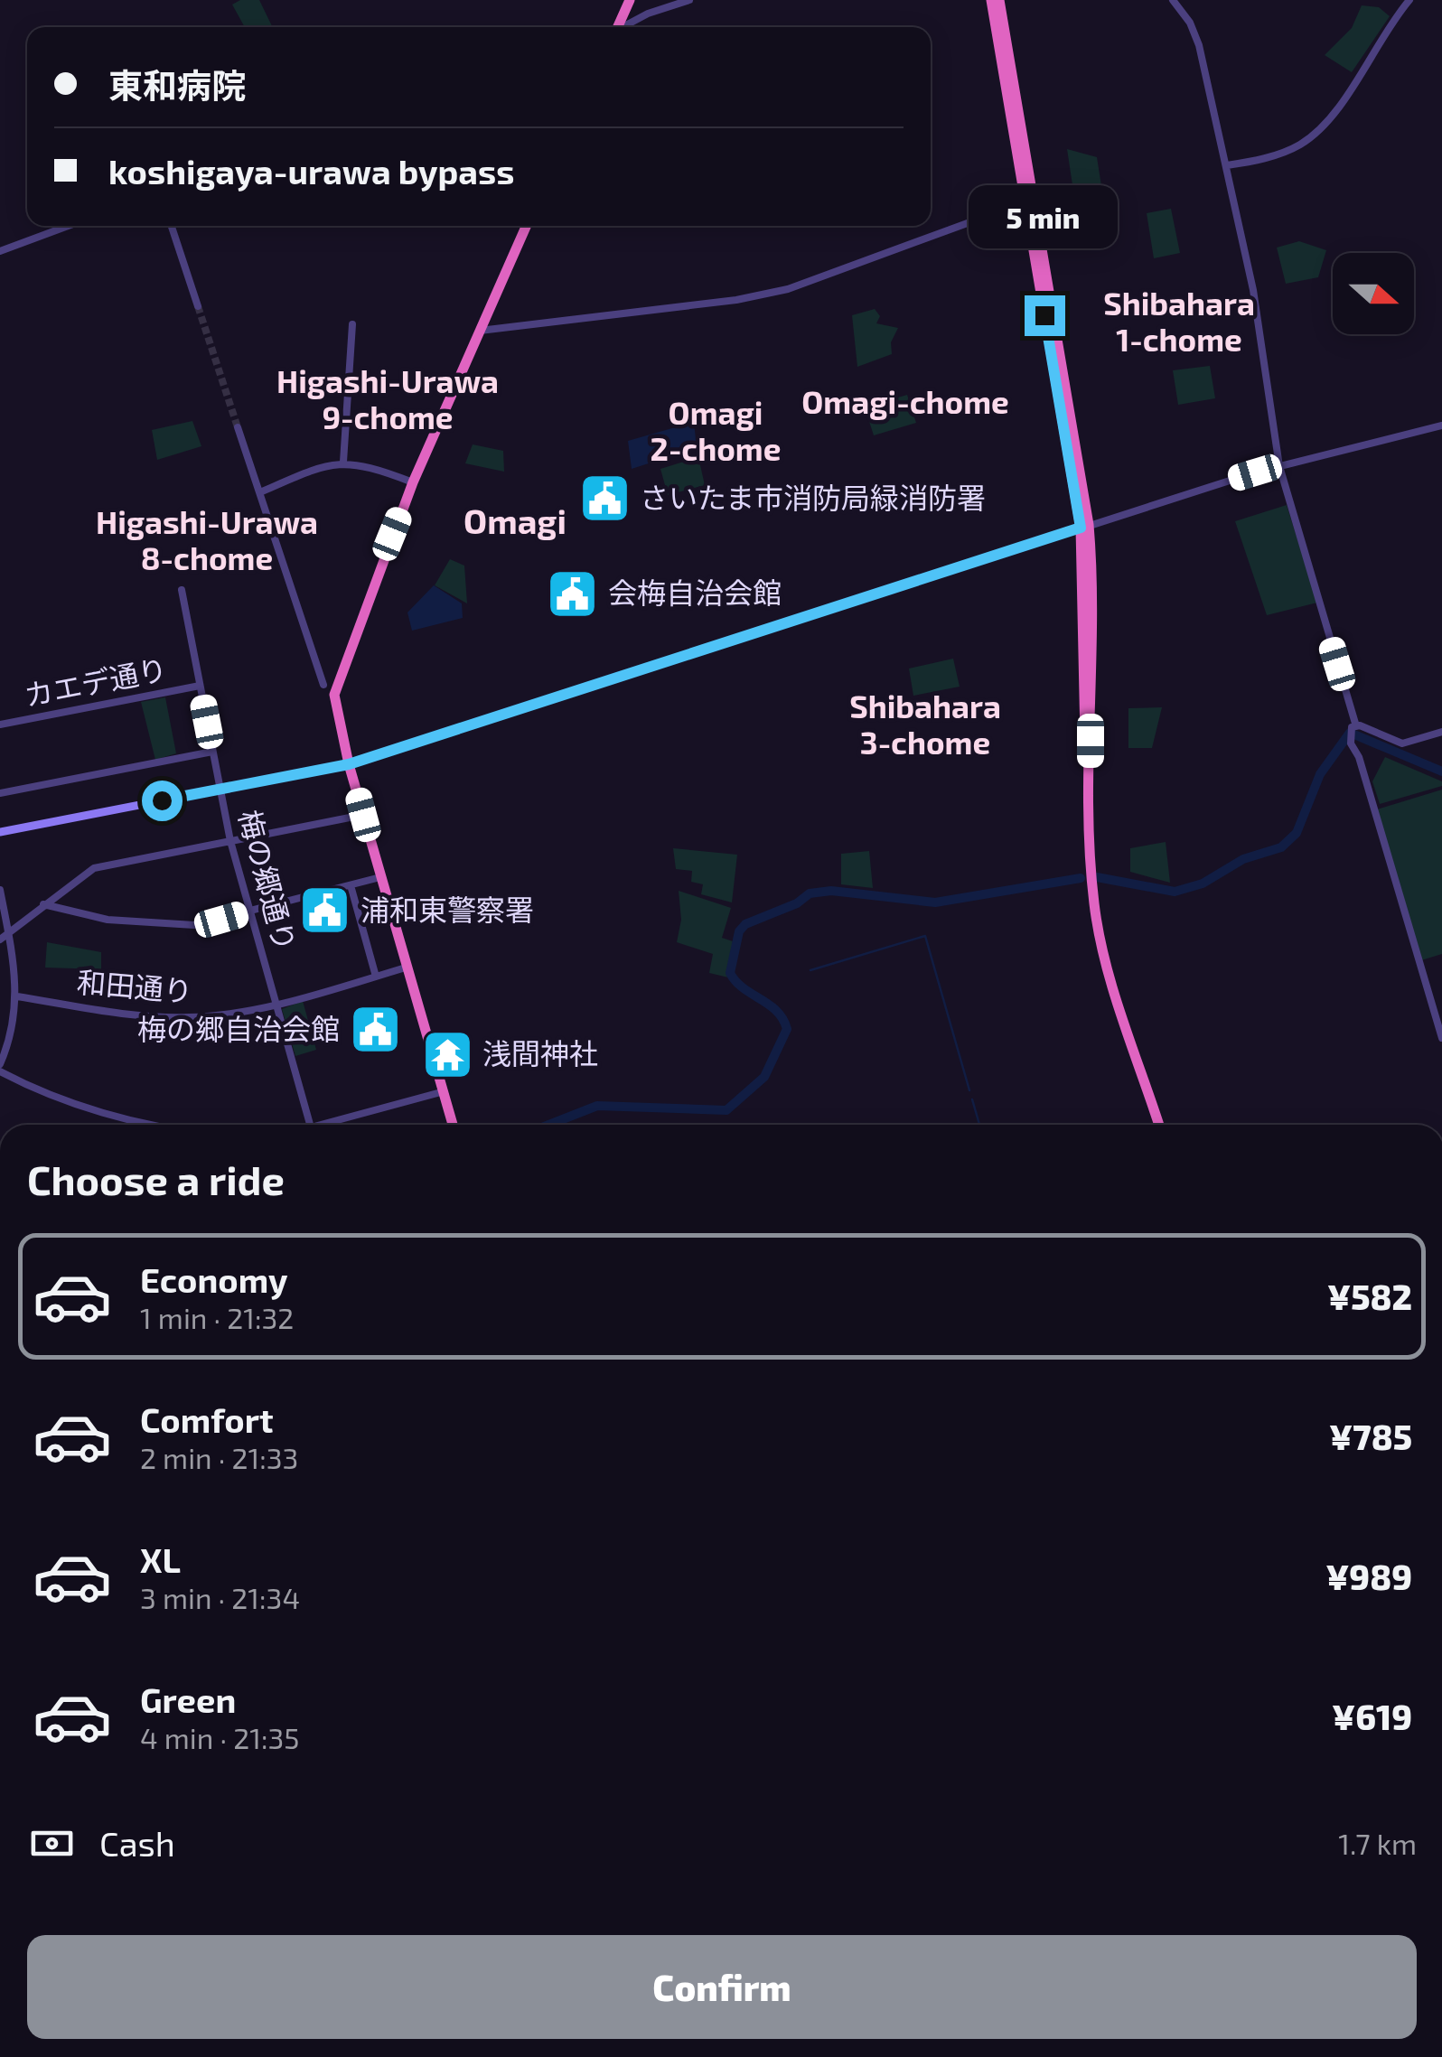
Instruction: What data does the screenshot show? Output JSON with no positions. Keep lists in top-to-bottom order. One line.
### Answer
{"streets":{"street":["カエデ通り","梅の郷通り","和田通り"]},"crossings":[["カエデ通り","梅の郷通り"],["梅の郷通り","和田通り"]],"districts":["Shibahara 1-chome","Higashi-Urawa 9-chome","Omagi-chome","Omagi 2-chome","Omagi","Higashi-Urawa 8-chome","Shibahara 3-chome"],"places":{"public building":["さいたま市消防局緑消防署","会梅自治会館","浦和東警察署","梅の郷自治会館"],"temple":["浅間神社"]},"north":"right","page":{"banner":["東和病院","koshigaya-urawa bypass"],"bubble":"5 min","heading":"Choose a ride","list":[{"name":"Economy","note":"1 min · 21:32","value":"¥582"},{"name":"Comfort","note":"2 min · 21:33","value":"¥785"},{"name":"XL","note":"3 min · 21:34","value":"¥989"},{"name":"Green","note":"4 min · 21:35","value":"¥619"}],"pay":["Cash","1.7 km"],"buttons":"Confirm"}}
